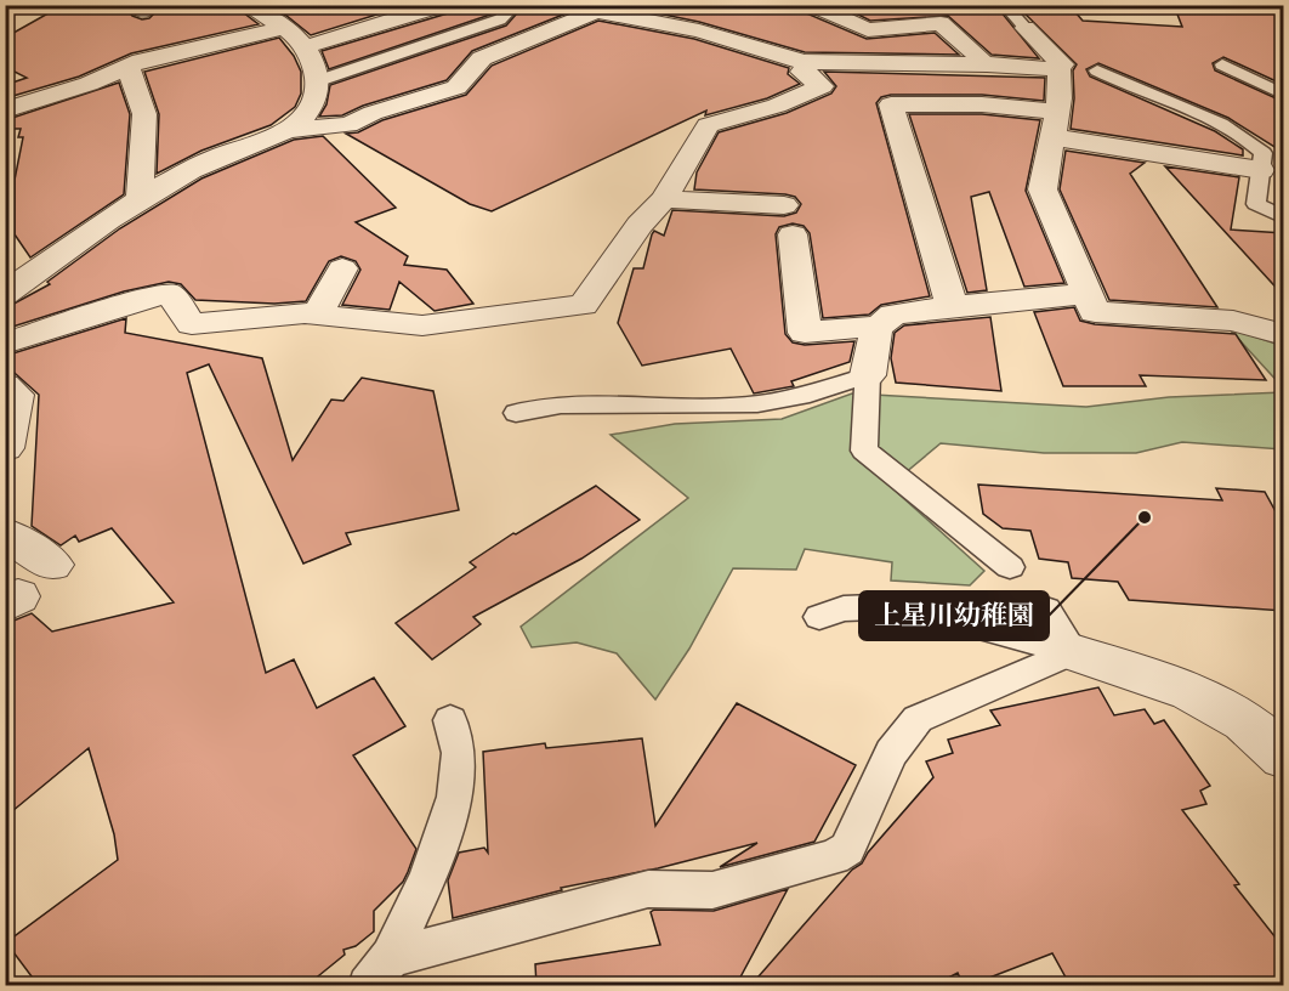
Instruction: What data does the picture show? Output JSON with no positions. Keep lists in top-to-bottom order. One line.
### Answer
{"places":["上星川幼稚園"]}
